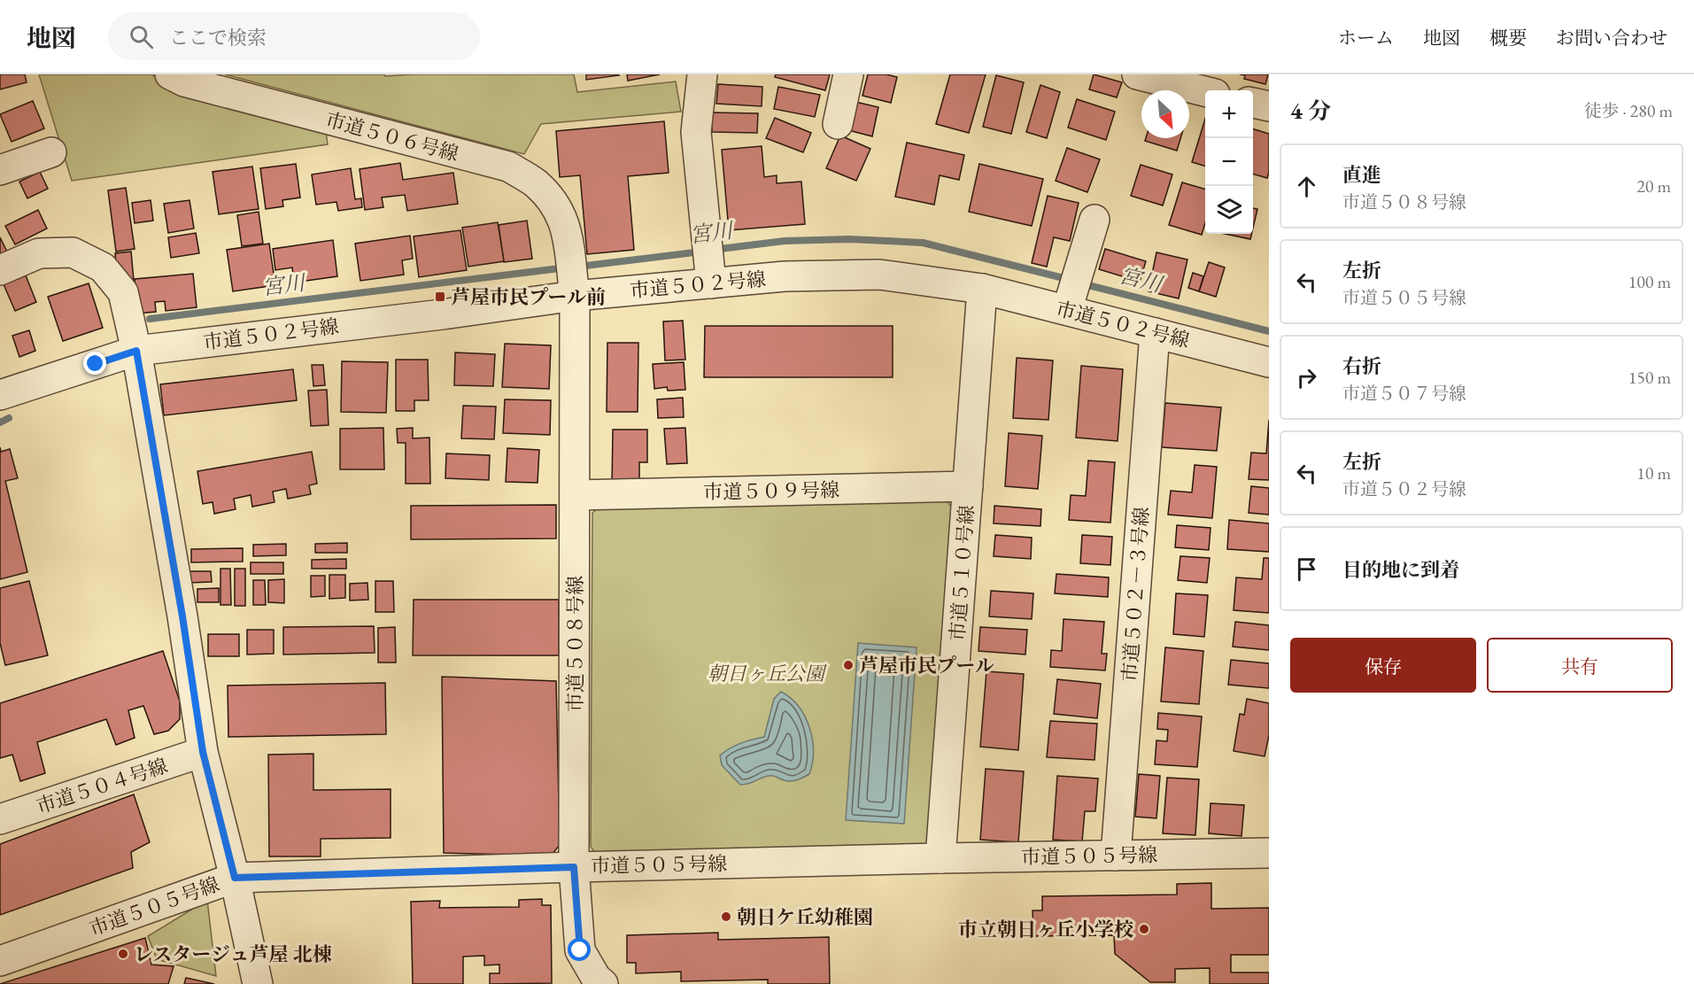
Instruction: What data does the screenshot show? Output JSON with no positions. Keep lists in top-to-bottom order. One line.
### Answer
{"streets":{"street":["市道５０６号線","市道５０２号線","市道５０９号線","市道５１０号線","市道５０２－３号線","市道５０８号線","市道５０４号線","市道５０５号線"]},"crossings":[["市道５０６号線","市道５０２号線"],["市道５０６号線","市道５０８号線"],["市道５０２号線","市道５１０号線"],["市道５０２号線","市道５０２－３号線"],["市道５０２号線","市道５０８号線"],["市道５０９号線","市道５１０号線"],["市道５０９号線","市道５０８号線"],["市道５１０号線","市道５０５号線"],["市道５０２－３号線","市道５０５号線"],["市道５０８号線","市道５０５号線"]],"water":["宮川"],"parks":["朝日ヶ丘公園"],"places":{"transit":["芦屋市民プール前"],"other":["芦屋市民プール","朝日ケ丘幼稚園","市立朝日ヶ丘小学校","レスタージュ芦屋 北棟"]},"north":"bottom right","page":{"header":"地図","search":"ここで検索","nav":["ホーム","地図","概要","お問い合わせ"],"heading":["4 分","徒歩 · 280 m"],"map_buttons":["+","−"],"list":[["直進","市道５０８号線","20 m"],["左折","市道５０５号線","100 m"],["右折","市道５０７号線","150 m"],["左折","市道５０２号線","10 m"],"目的地に到着"],"buttons":["保存","共有"]}}
